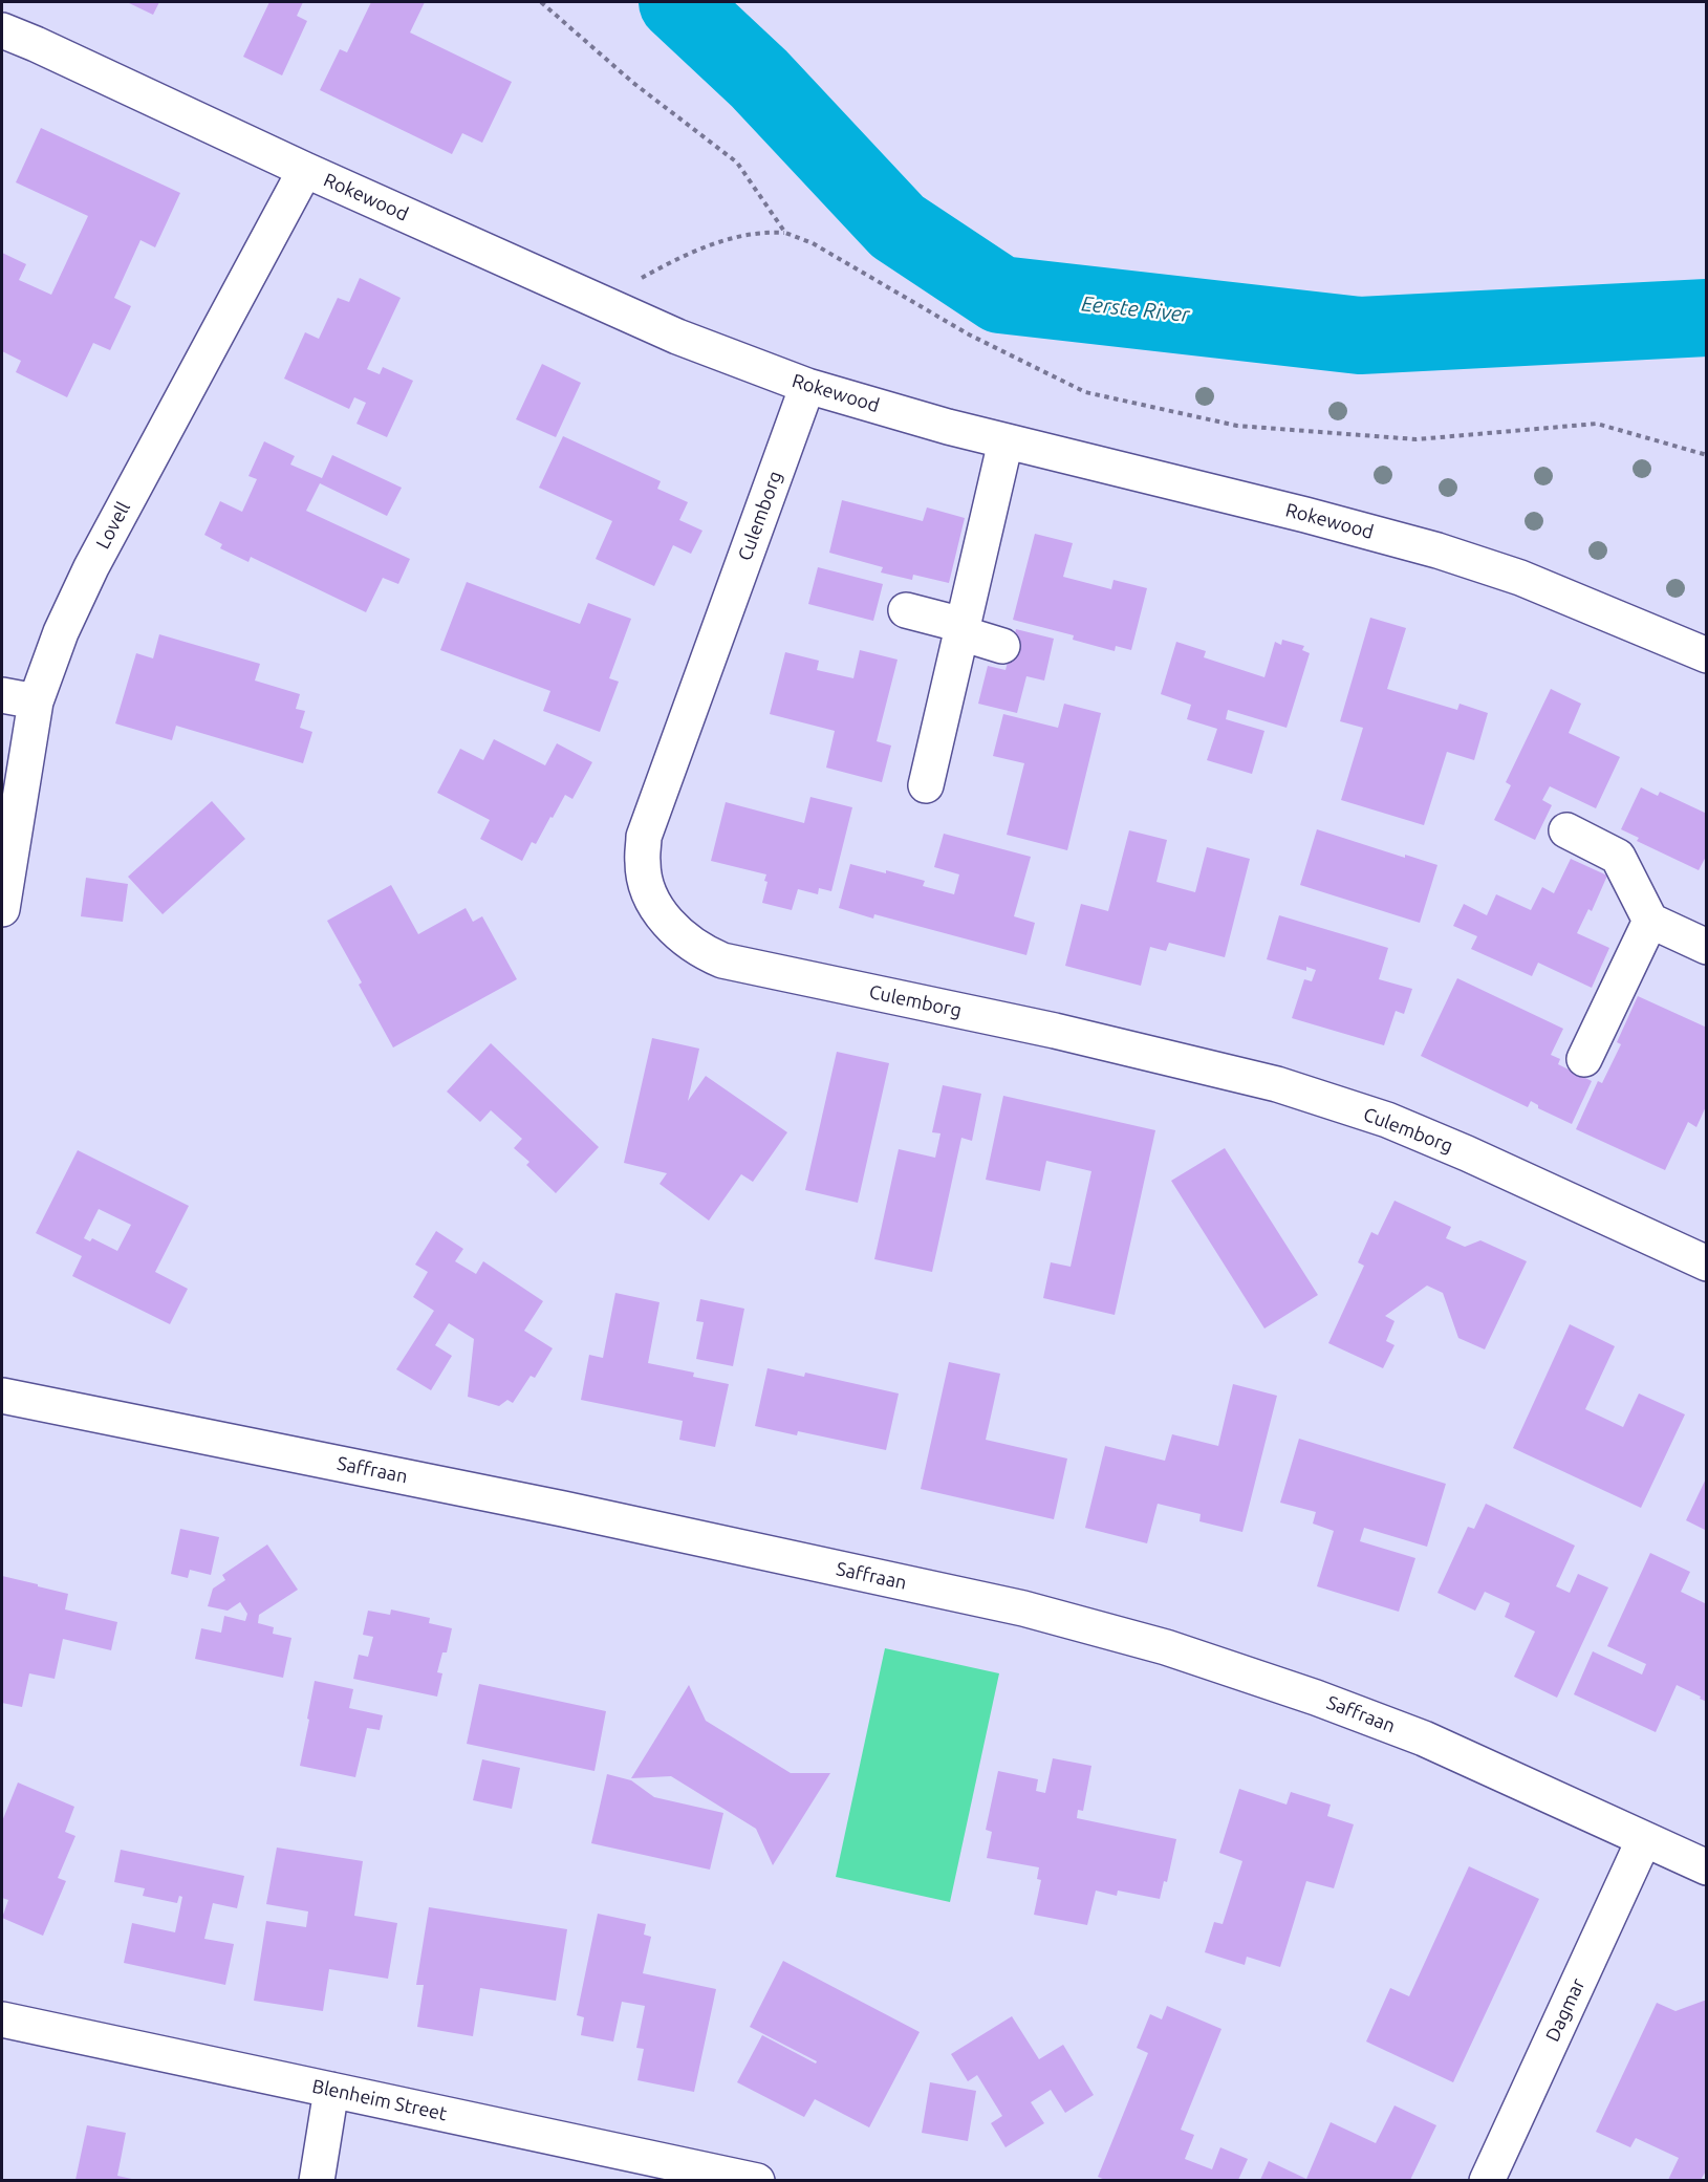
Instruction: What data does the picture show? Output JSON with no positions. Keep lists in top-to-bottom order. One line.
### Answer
{"streets":{"street":["Rokewood","Culemborg","Lovell","Saffraan","Dagmar","Blenheim Street"]},"crossings":[["Rokewood","Culemborg"],["Rokewood","Lovell"],["Saffraan","Dagmar"]],"water":["Eerste River"]}
